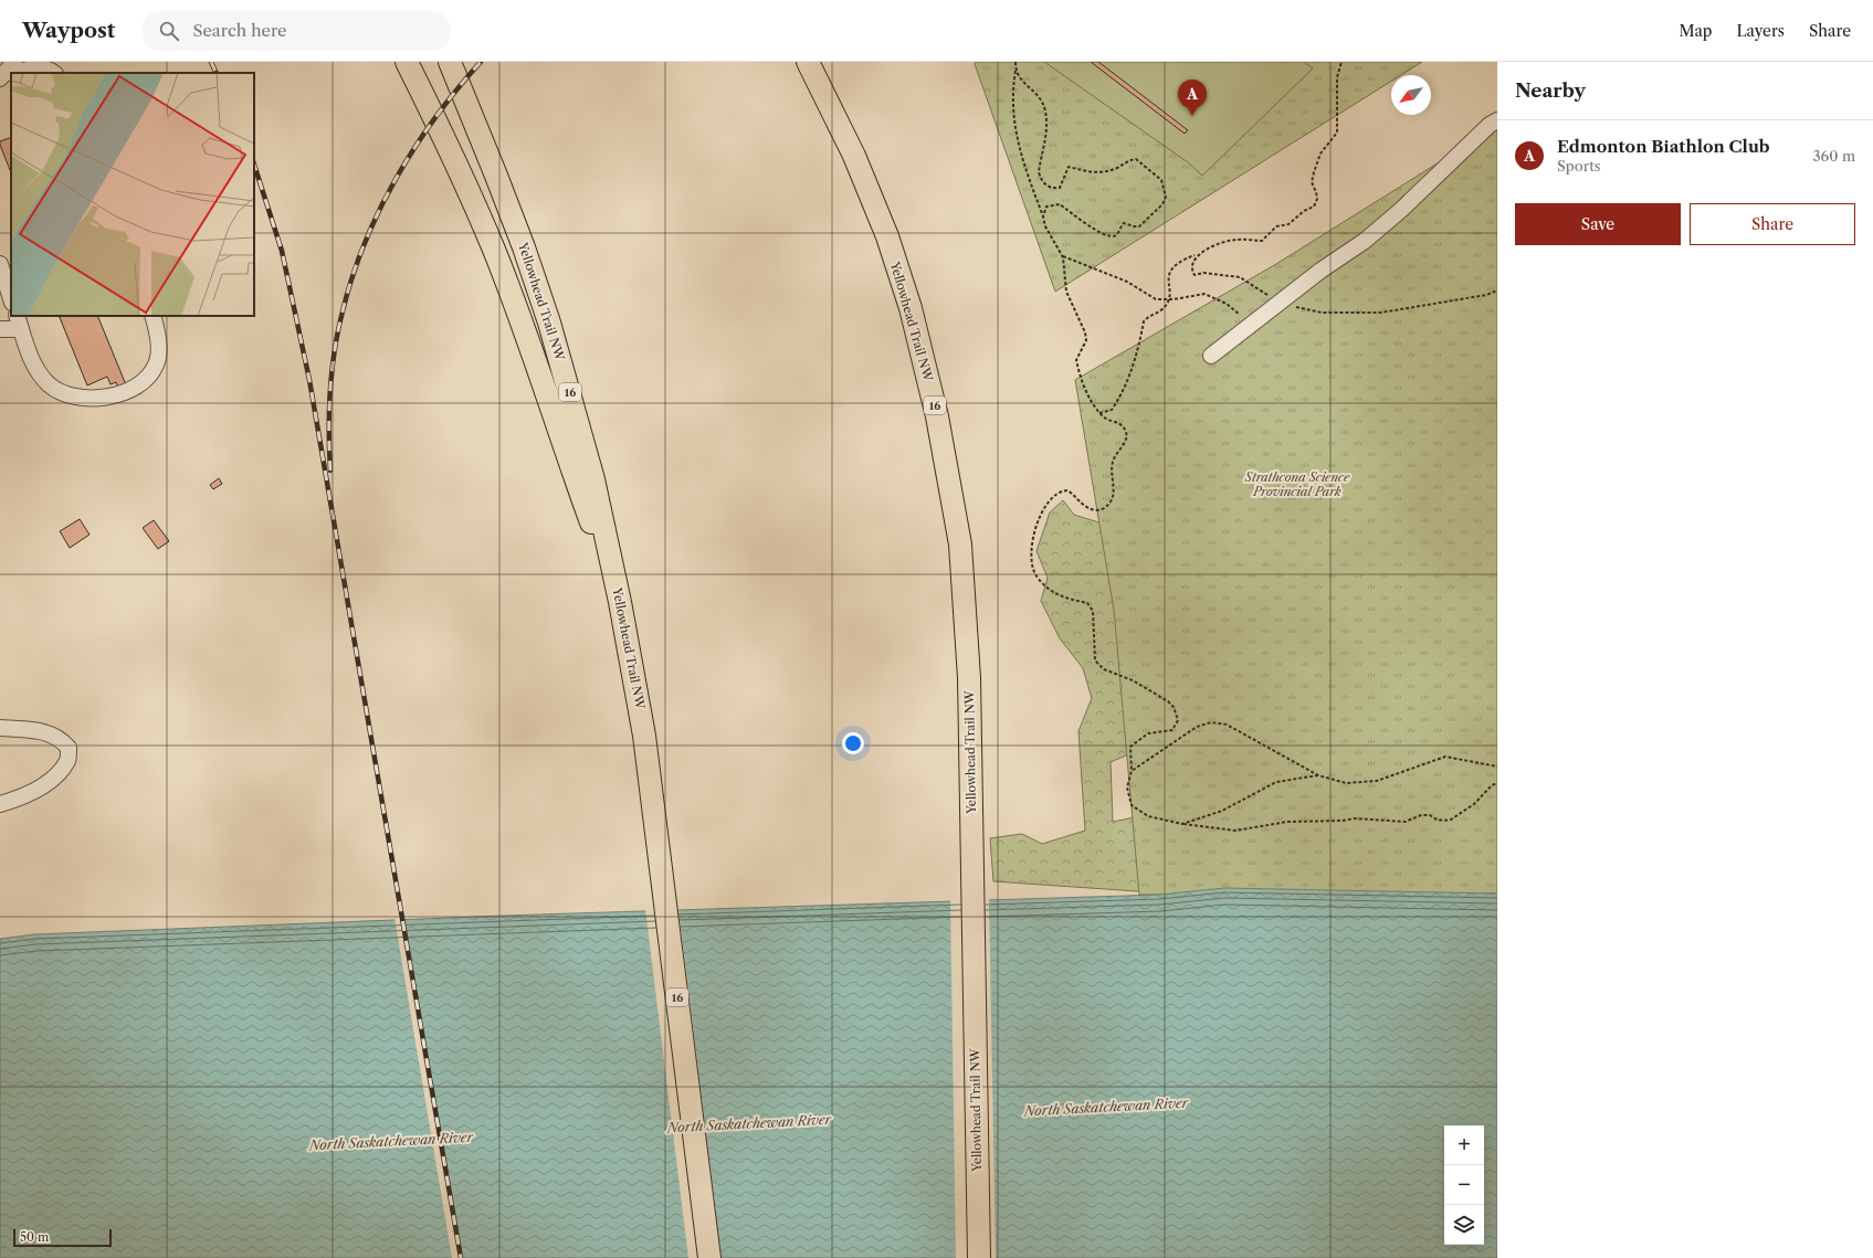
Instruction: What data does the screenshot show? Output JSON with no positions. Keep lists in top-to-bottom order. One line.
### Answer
{"streets":{"highway":["Yellowhead Trail NW","16"]},"water":["North Saskatchewan River"],"parks":["Strathcona Science Provincial Park"],"scale_bar":"50 m","north":"bottom left","page":{"header":"Waypost","search":"Search here","nav":["Map","Layers","Share"],"heading":"Nearby","pins":"A","list":[{"mark":"A","name":"Edmonton Biathlon Club","note":"Sports","value":"360 m"}],"buttons":["Save","Share"],"map_buttons":["+","−"],"scale":"50 m"}}
